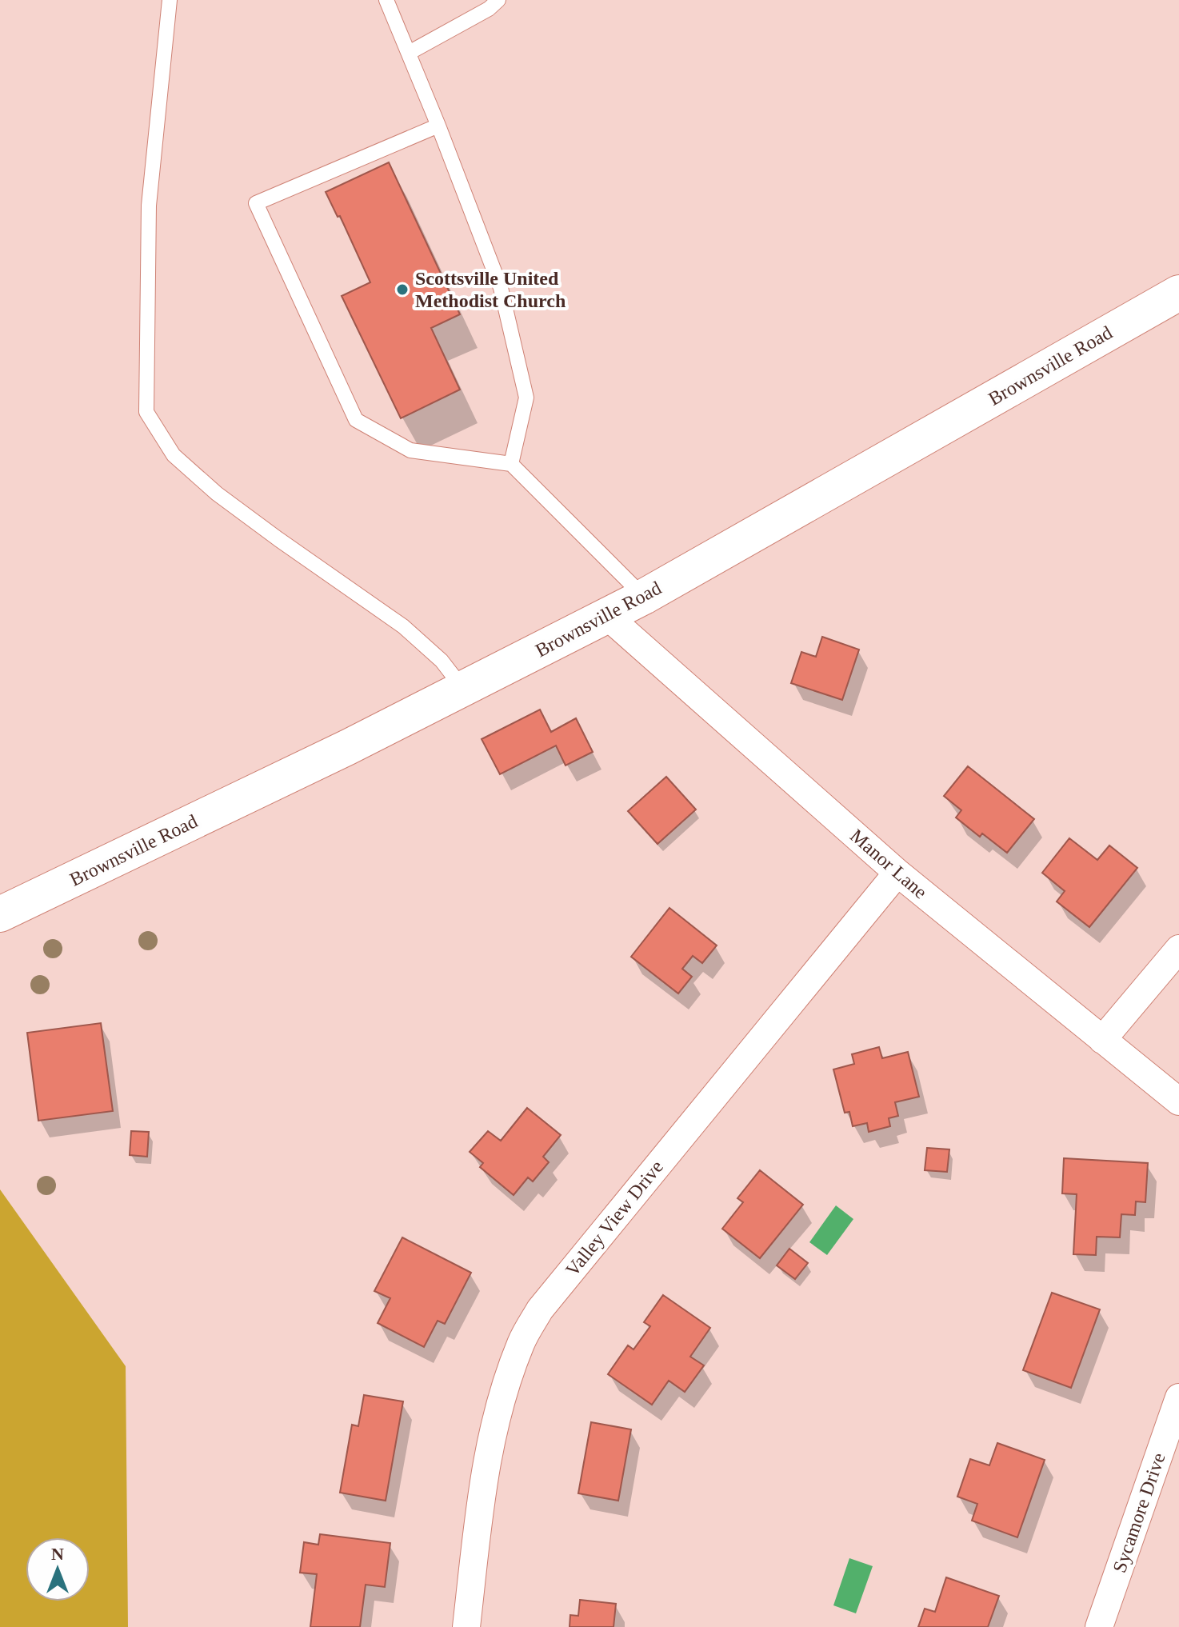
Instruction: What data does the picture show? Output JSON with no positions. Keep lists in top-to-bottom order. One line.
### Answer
{"streets":{"street":["Brownsville Road","Manor Lane","Valley View Drive","Sycamore Drive"]},"crossings":[["Brownsville Road","Manor Lane"],["Manor Lane","Valley View Drive"]],"places":["Scottsville United Methodist Church"],"north":"top"}
